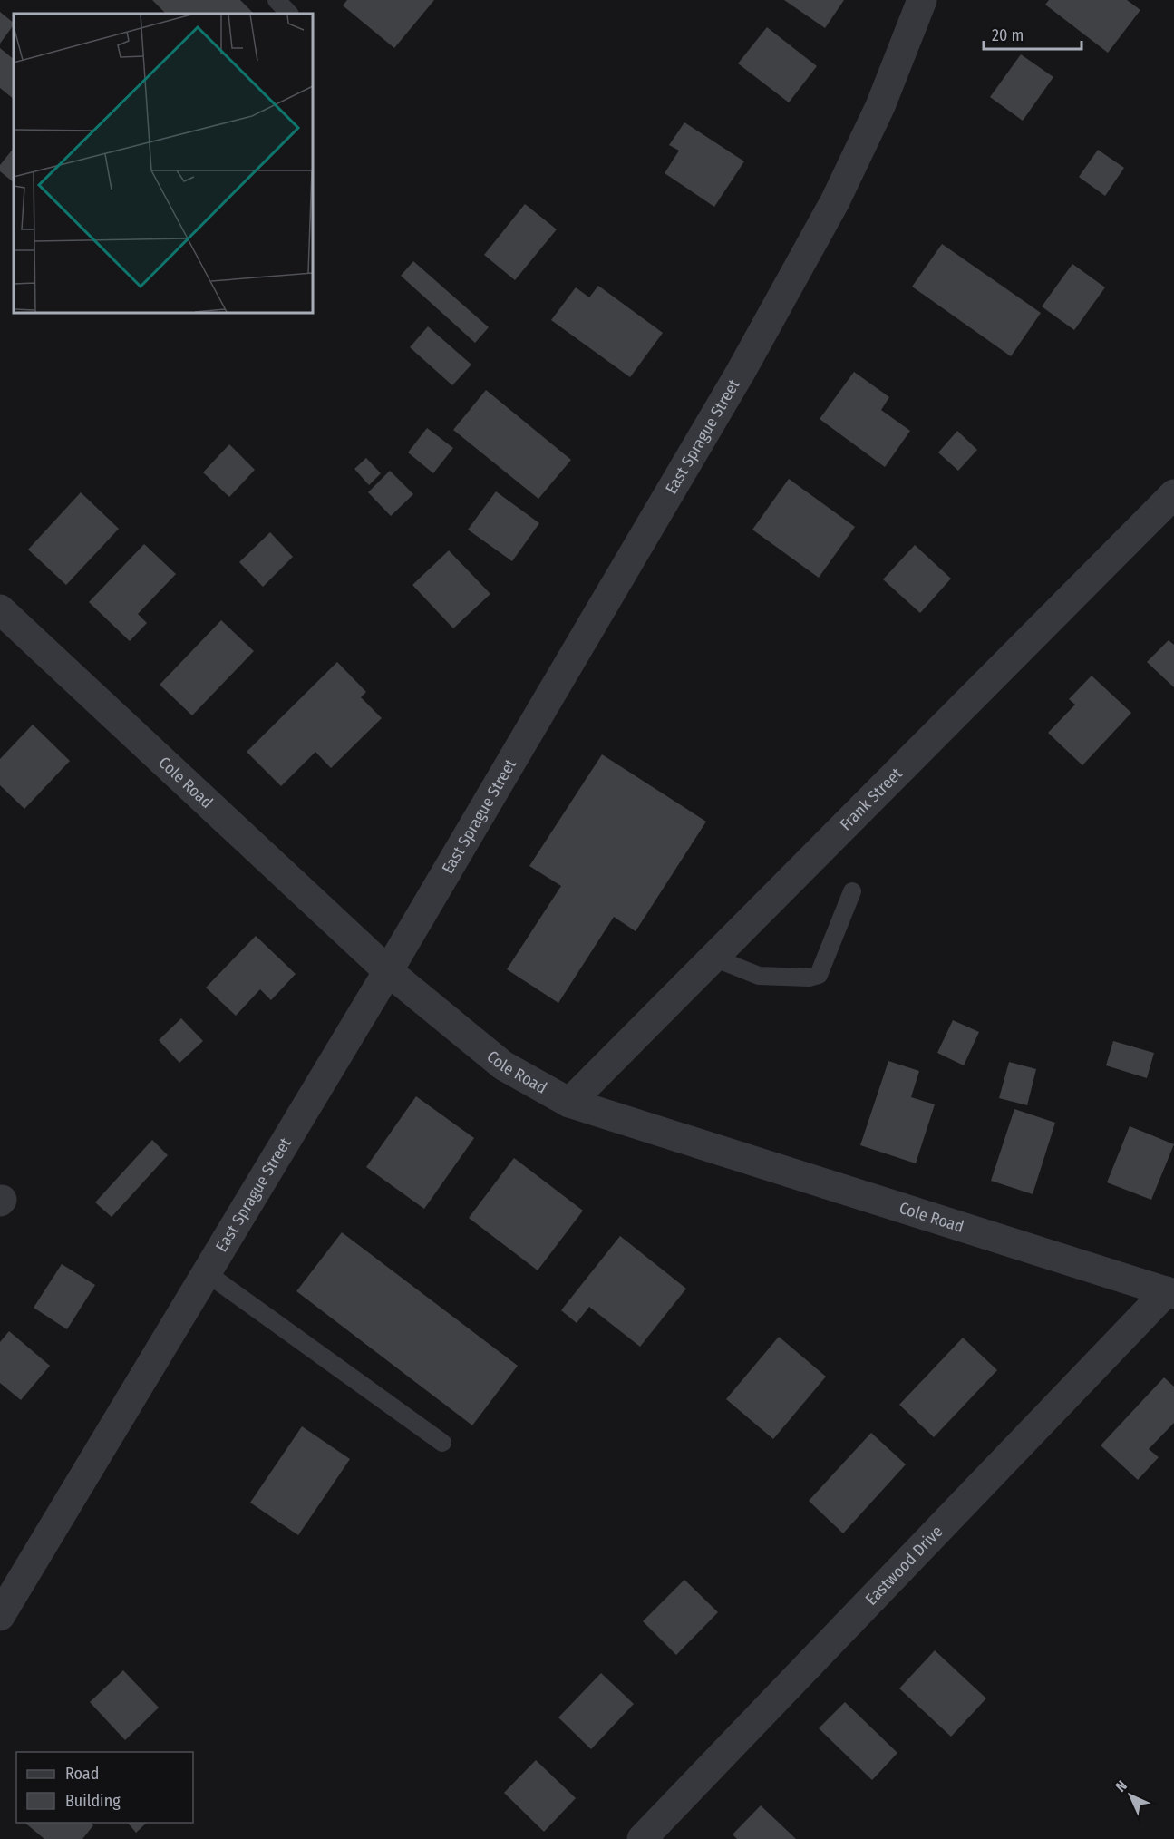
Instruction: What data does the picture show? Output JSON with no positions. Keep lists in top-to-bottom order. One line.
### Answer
{"streets":{"street":["East Sprague Street","Cole Road","Frank Street","Eastwood Drive"]},"crossings":[["East Sprague Street","Cole Road"],["Cole Road","Frank Street"],["Cole Road","Eastwood Drive"]],"legend":["Road","Building"],"scale_bar":"20 m","north":"top left"}
